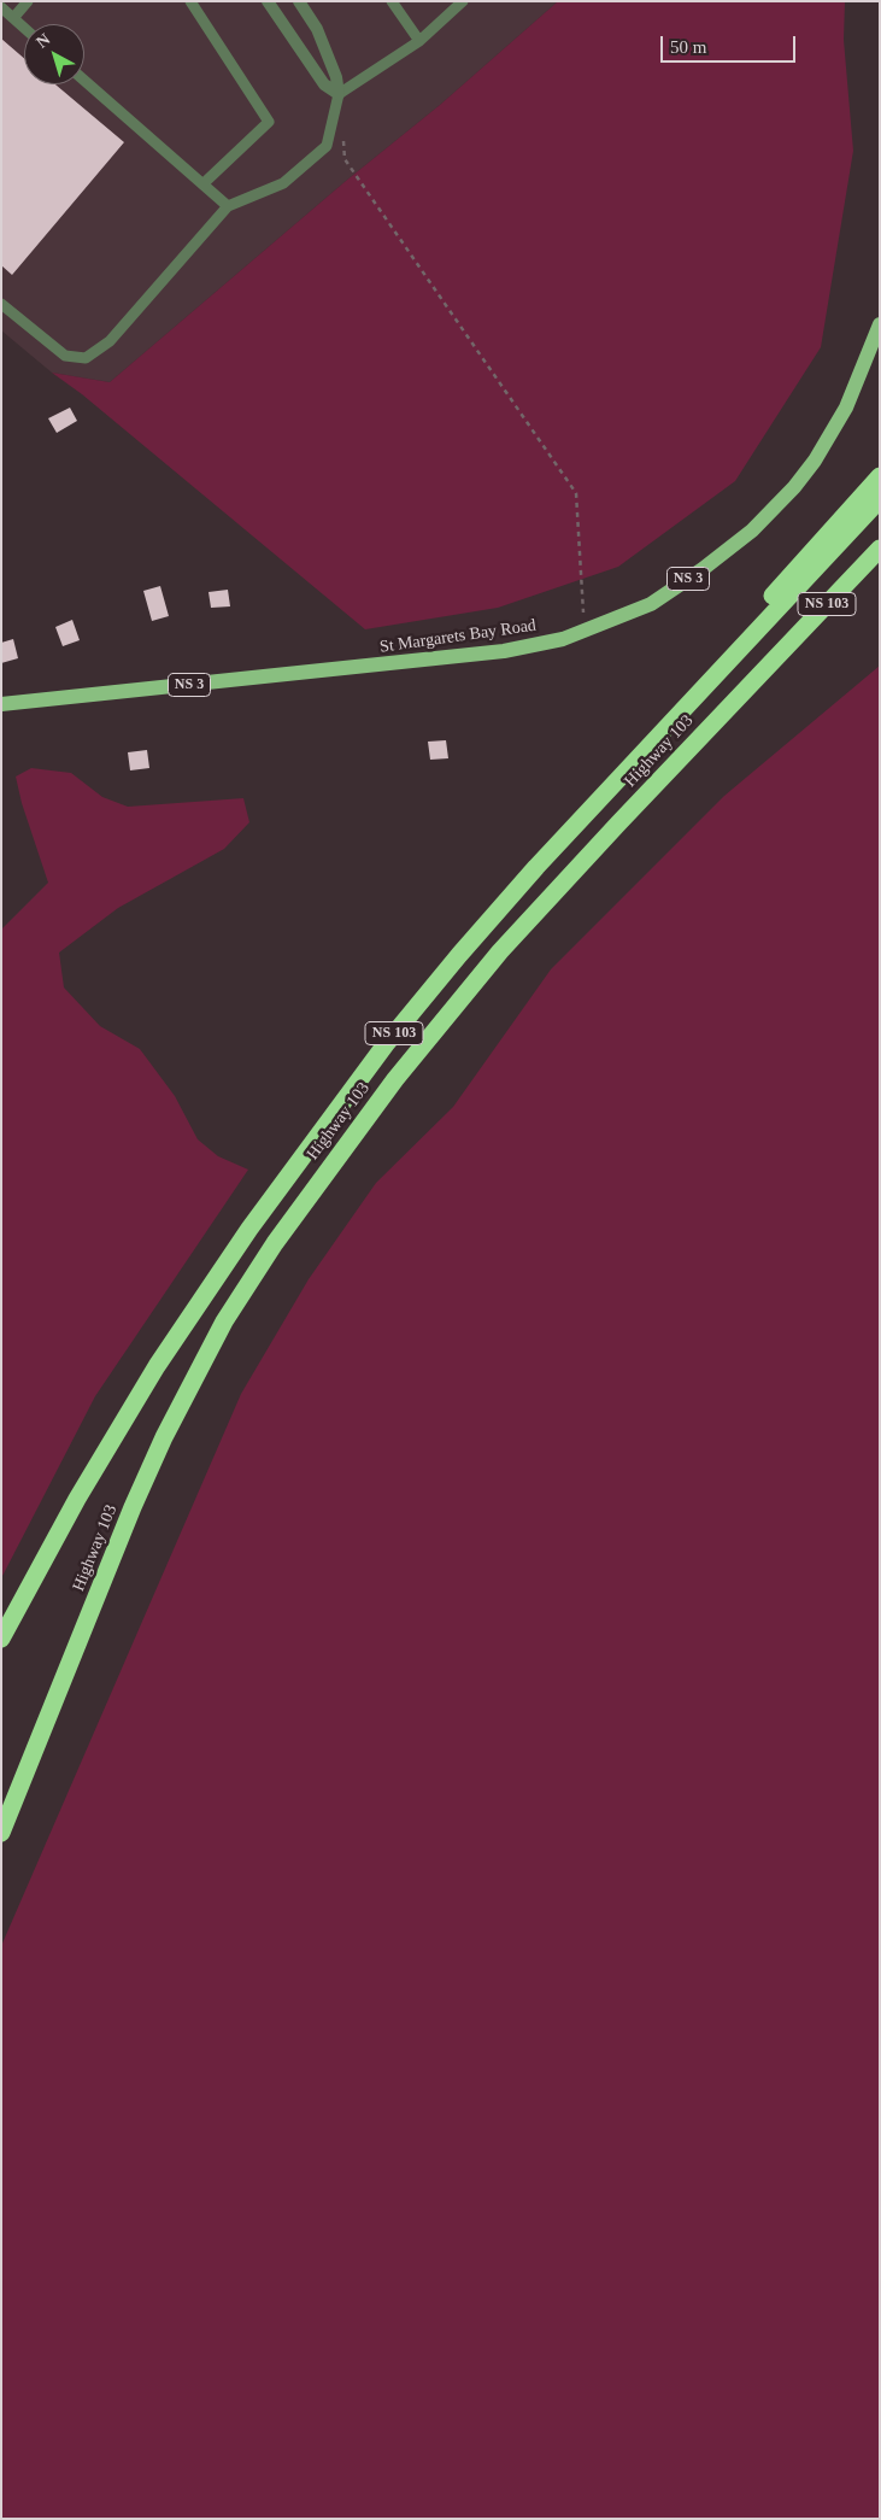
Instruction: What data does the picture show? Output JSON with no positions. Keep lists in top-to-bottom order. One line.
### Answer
{"streets":{"highway":["NS 103","Highway 103"],"main road":["NS 3","St Margarets Bay Road"]},"scale_bar":"50 m","north":"top left"}
